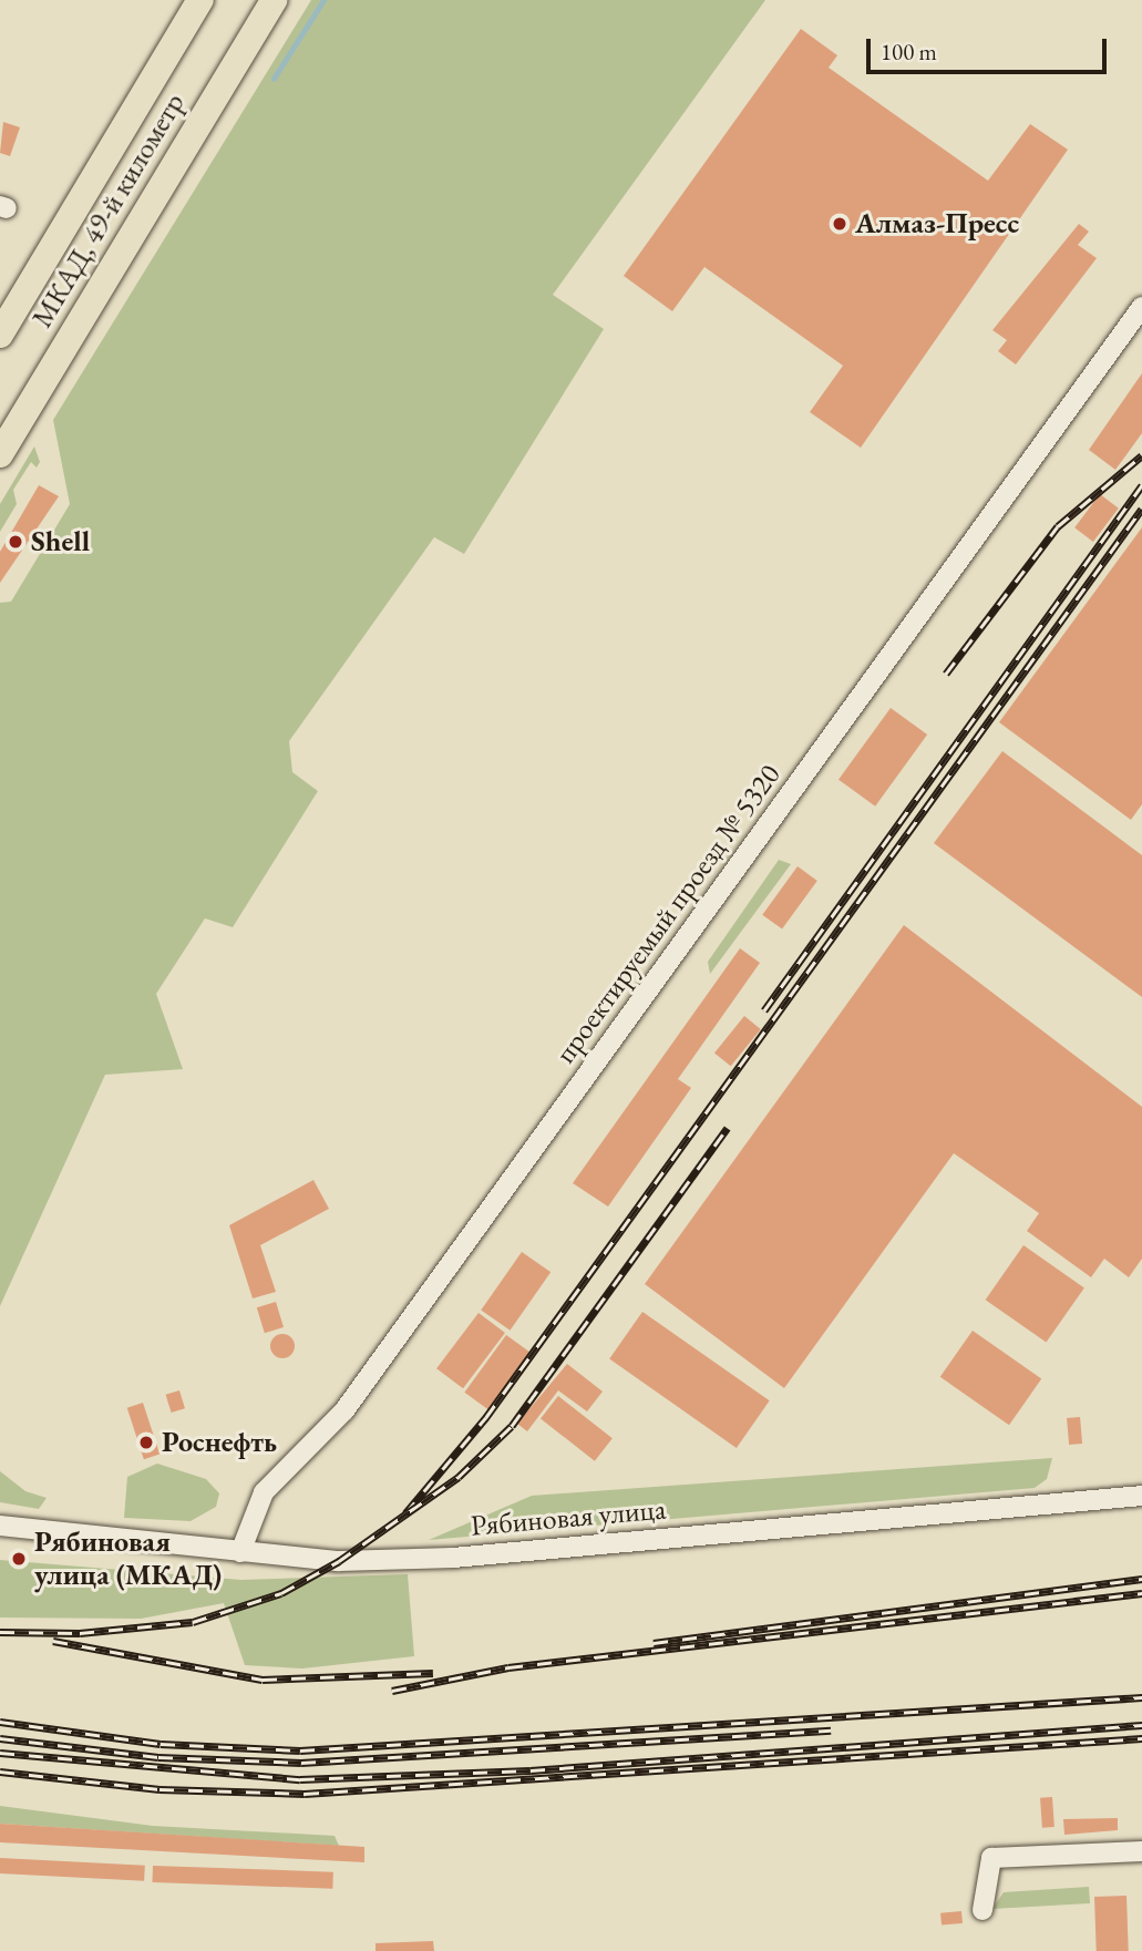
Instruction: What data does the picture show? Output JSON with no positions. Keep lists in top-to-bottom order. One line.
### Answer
{"streets":{"highway":["МКАД, 49-й километр"],"street":["проектируемый проезд № 5320","Рябиновая улица"]},"crossings":[["проектируемый проезд № 5320","Рябиновая улица"]],"places":["Алмаз-Пресс","Shell","Роснефть","Рябиновая улица (МКАД)"],"scale_bar":"100 m"}
